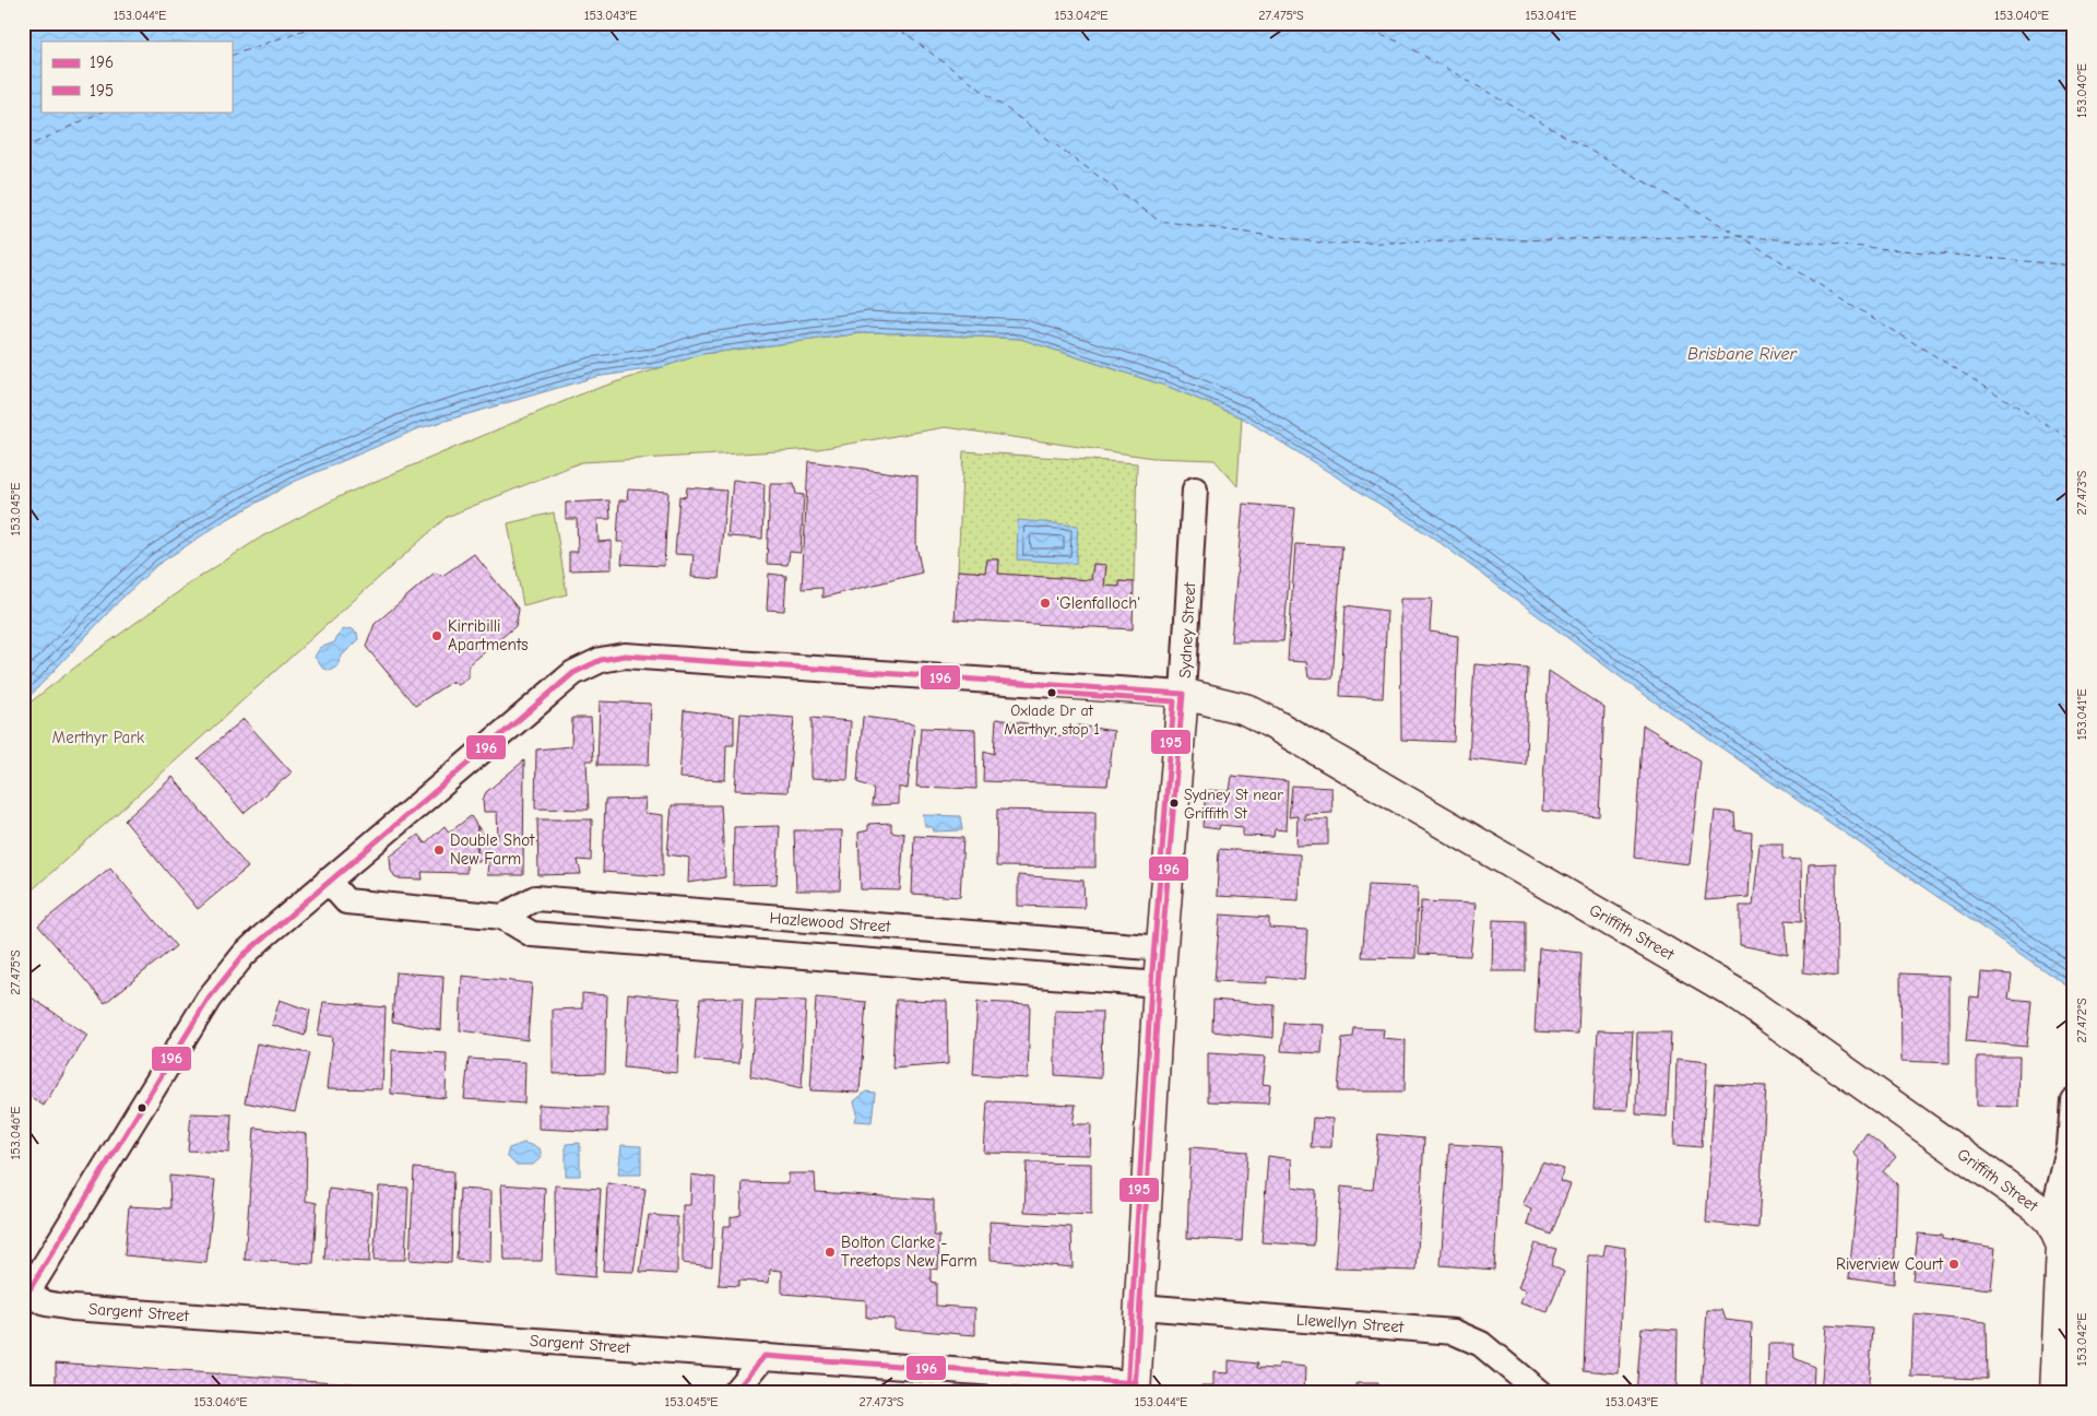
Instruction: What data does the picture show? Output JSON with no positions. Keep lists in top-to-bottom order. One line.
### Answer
{"streets":{"street":["Sydney Street","Hazlewood Street","Griffith Street","Sargent Street","Llewellyn Street"]},"crossings":[["Sydney Street","Hazlewood Street"],["Sydney Street","Griffith Street"],["Sydney Street","Sargent Street"],["Sydney Street","Llewellyn Street"]],"water":["Brisbane River"],"parks":["Merthyr Park"],"places":["'Glenfalloch'","Kirribilli Apartments","Oxlade Dr at Merthyr, stop 1","Sydney St near Griffith St","Double Shot New Farm","Bolton Clarke - Treetops New Farm","Riverview Court"],"lines":["transit line 196","transit line 195"],"legend":["196","195"],"coordinates":["153.044°E","153.043°E","153.042°E","27.475°S","153.041°E","153.040°E","27.473°S","153.045°E","27.472°S","153.046°E"]}
